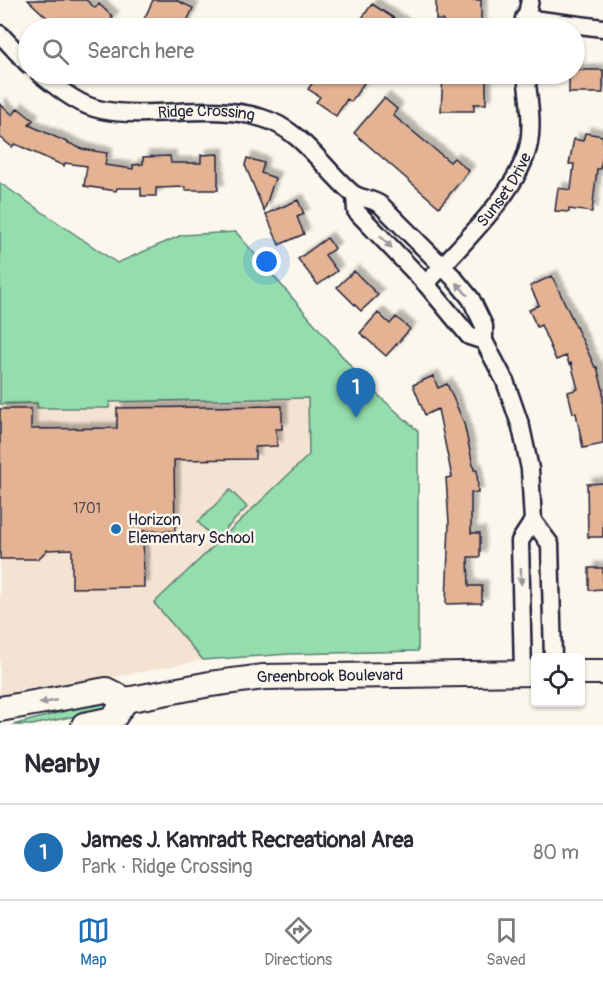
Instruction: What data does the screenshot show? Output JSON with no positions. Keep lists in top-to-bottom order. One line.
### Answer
{"streets":{"main road":["Greenbrook Boulevard"],"street":["Ridge Crossing","Sunset Drive"]},"crossings":[["Ridge Crossing","Sunset Drive"],["Ridge Crossing","Greenbrook Boulevard"]],"places":["Horizon Elementary School"],"house_numbers":["1701"],"page":{"search":"Search here","pins":"1","heading":"Nearby","list":[{"mark":"1","name":"James J. Kamradt Recreational Area","note":"Park · Ridge Crossing","value":"80 m"}],"nav":["Map","Directions","Saved"]}}
